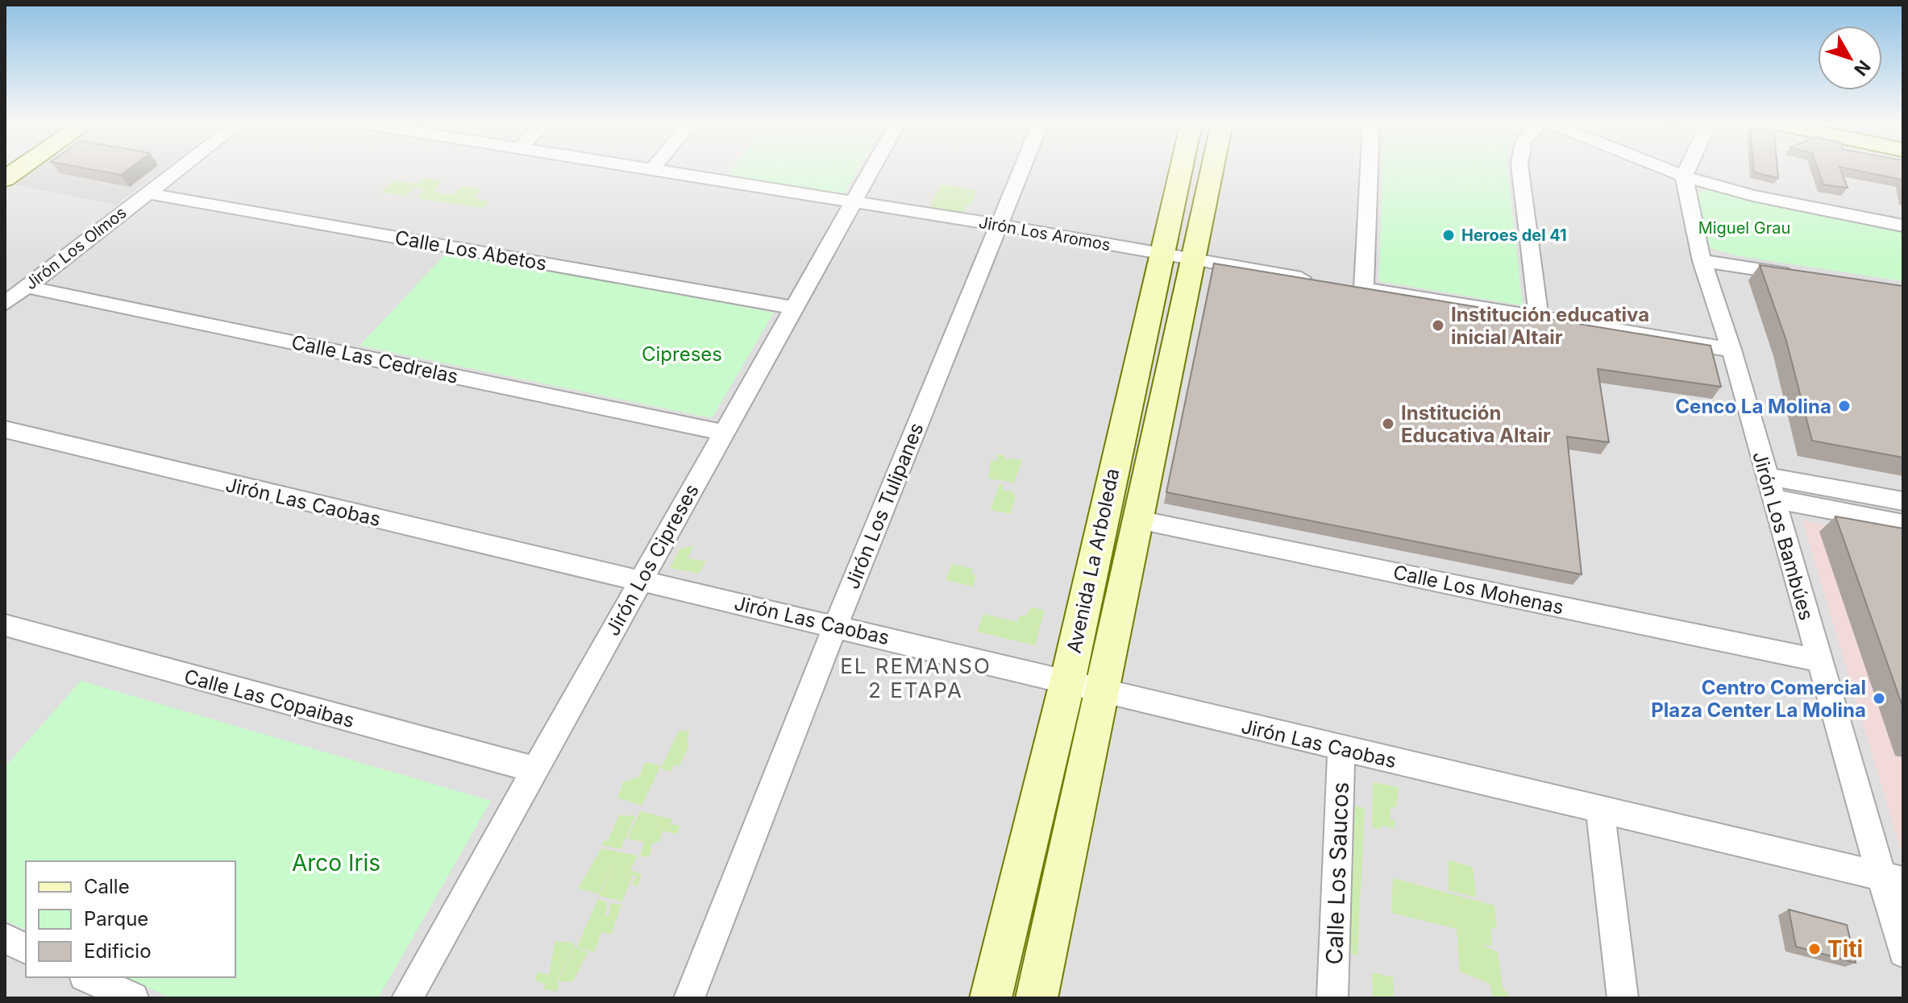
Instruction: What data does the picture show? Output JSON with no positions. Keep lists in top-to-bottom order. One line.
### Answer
{"streets":{"street":["Jirón Los Aromos","Jirón Los Olmos","Calle Los Abetos","Calle Las Cedrelas","Jirón Las Caobas","Jirón Los Tulipanes","Jirón Los Bambúes","Jirón Los Cipreses","Avenida La Arboleda","Calle Los Mohenas","Calle Las Copaibas","Calle Los Saucos"]},"crossings":[["Jirón Los Aromos","Jirón Los Tulipanes"],["Jirón Los Aromos","Jirón Los Cipreses"],["Jirón Los Aromos","Avenida La Arboleda"],["Jirón Los Olmos","Calle Los Abetos"],["Jirón Los Olmos","Calle Las Cedrelas"],["Calle Los Abetos","Jirón Los Cipreses"],["Calle Las Cedrelas","Jirón Los Cipreses"],["Jirón Las Caobas","Jirón Los Tulipanes"],["Jirón Las Caobas","Jirón Los Bambúes"],["Jirón Las Caobas","Jirón Los Cipreses"],["Jirón Las Caobas","Avenida La Arboleda"],["Jirón Las Caobas","Calle Los Saucos"],["Jirón Los Bambúes","Calle Los Mohenas"],["Jirón Los Cipreses","Calle Las Copaibas"],["Avenida La Arboleda","Calle Los Mohenas"]],"districts":["EL REMANSO 2 ETAPA"],"parks":["Miguel Grau","Cipreses","Arco Iris"],"places":["Heroes del 41","Institución educativa inicial Altair","Cenco La Molina","Institución Educativa Altair","Centro Comercial Plaza Center La Molina","Titi"],"legend":["Calle","Parque","Edificio"],"north":"bottom right"}
